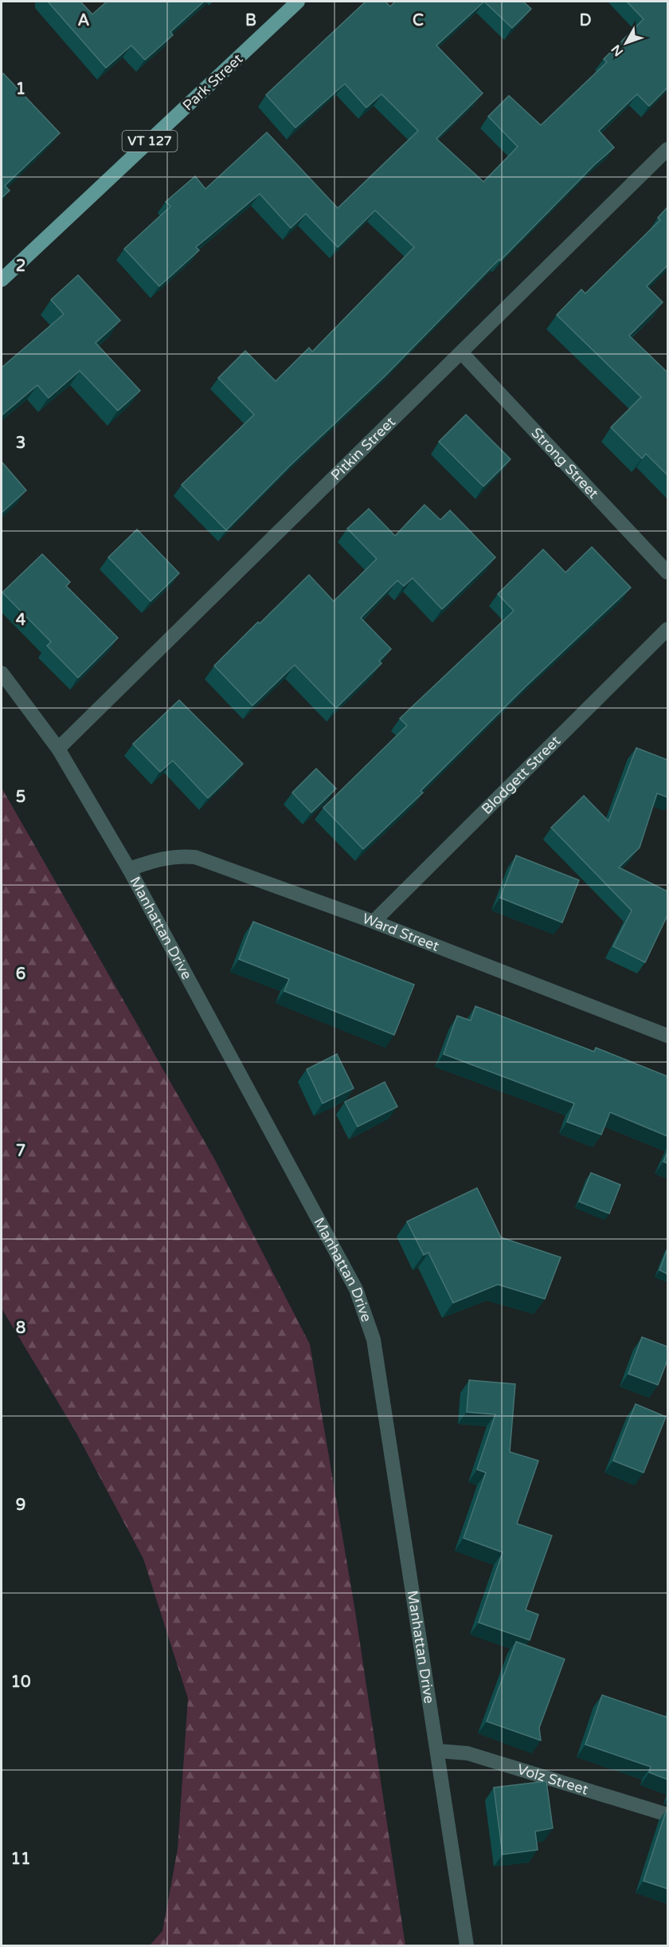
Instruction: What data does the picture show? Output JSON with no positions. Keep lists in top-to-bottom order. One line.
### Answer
{"streets":{"main road":["Park Street","VT 127"],"street":["Pitkin Street","Strong Street","Blodgett Street","Manhattan Drive","Ward Street","Volz Street"]},"crossings":[["Pitkin Street","Strong Street"],["Pitkin Street","Manhattan Drive"],["Blodgett Street","Ward Street"],["Manhattan Drive","Ward Street"],["Manhattan Drive","Volz Street"]],"north":"bottom left","grid":{"columns":["A","B","C","D"],"rows":["1","2","3","4","5","6","7","8","9","10","11"]}}
